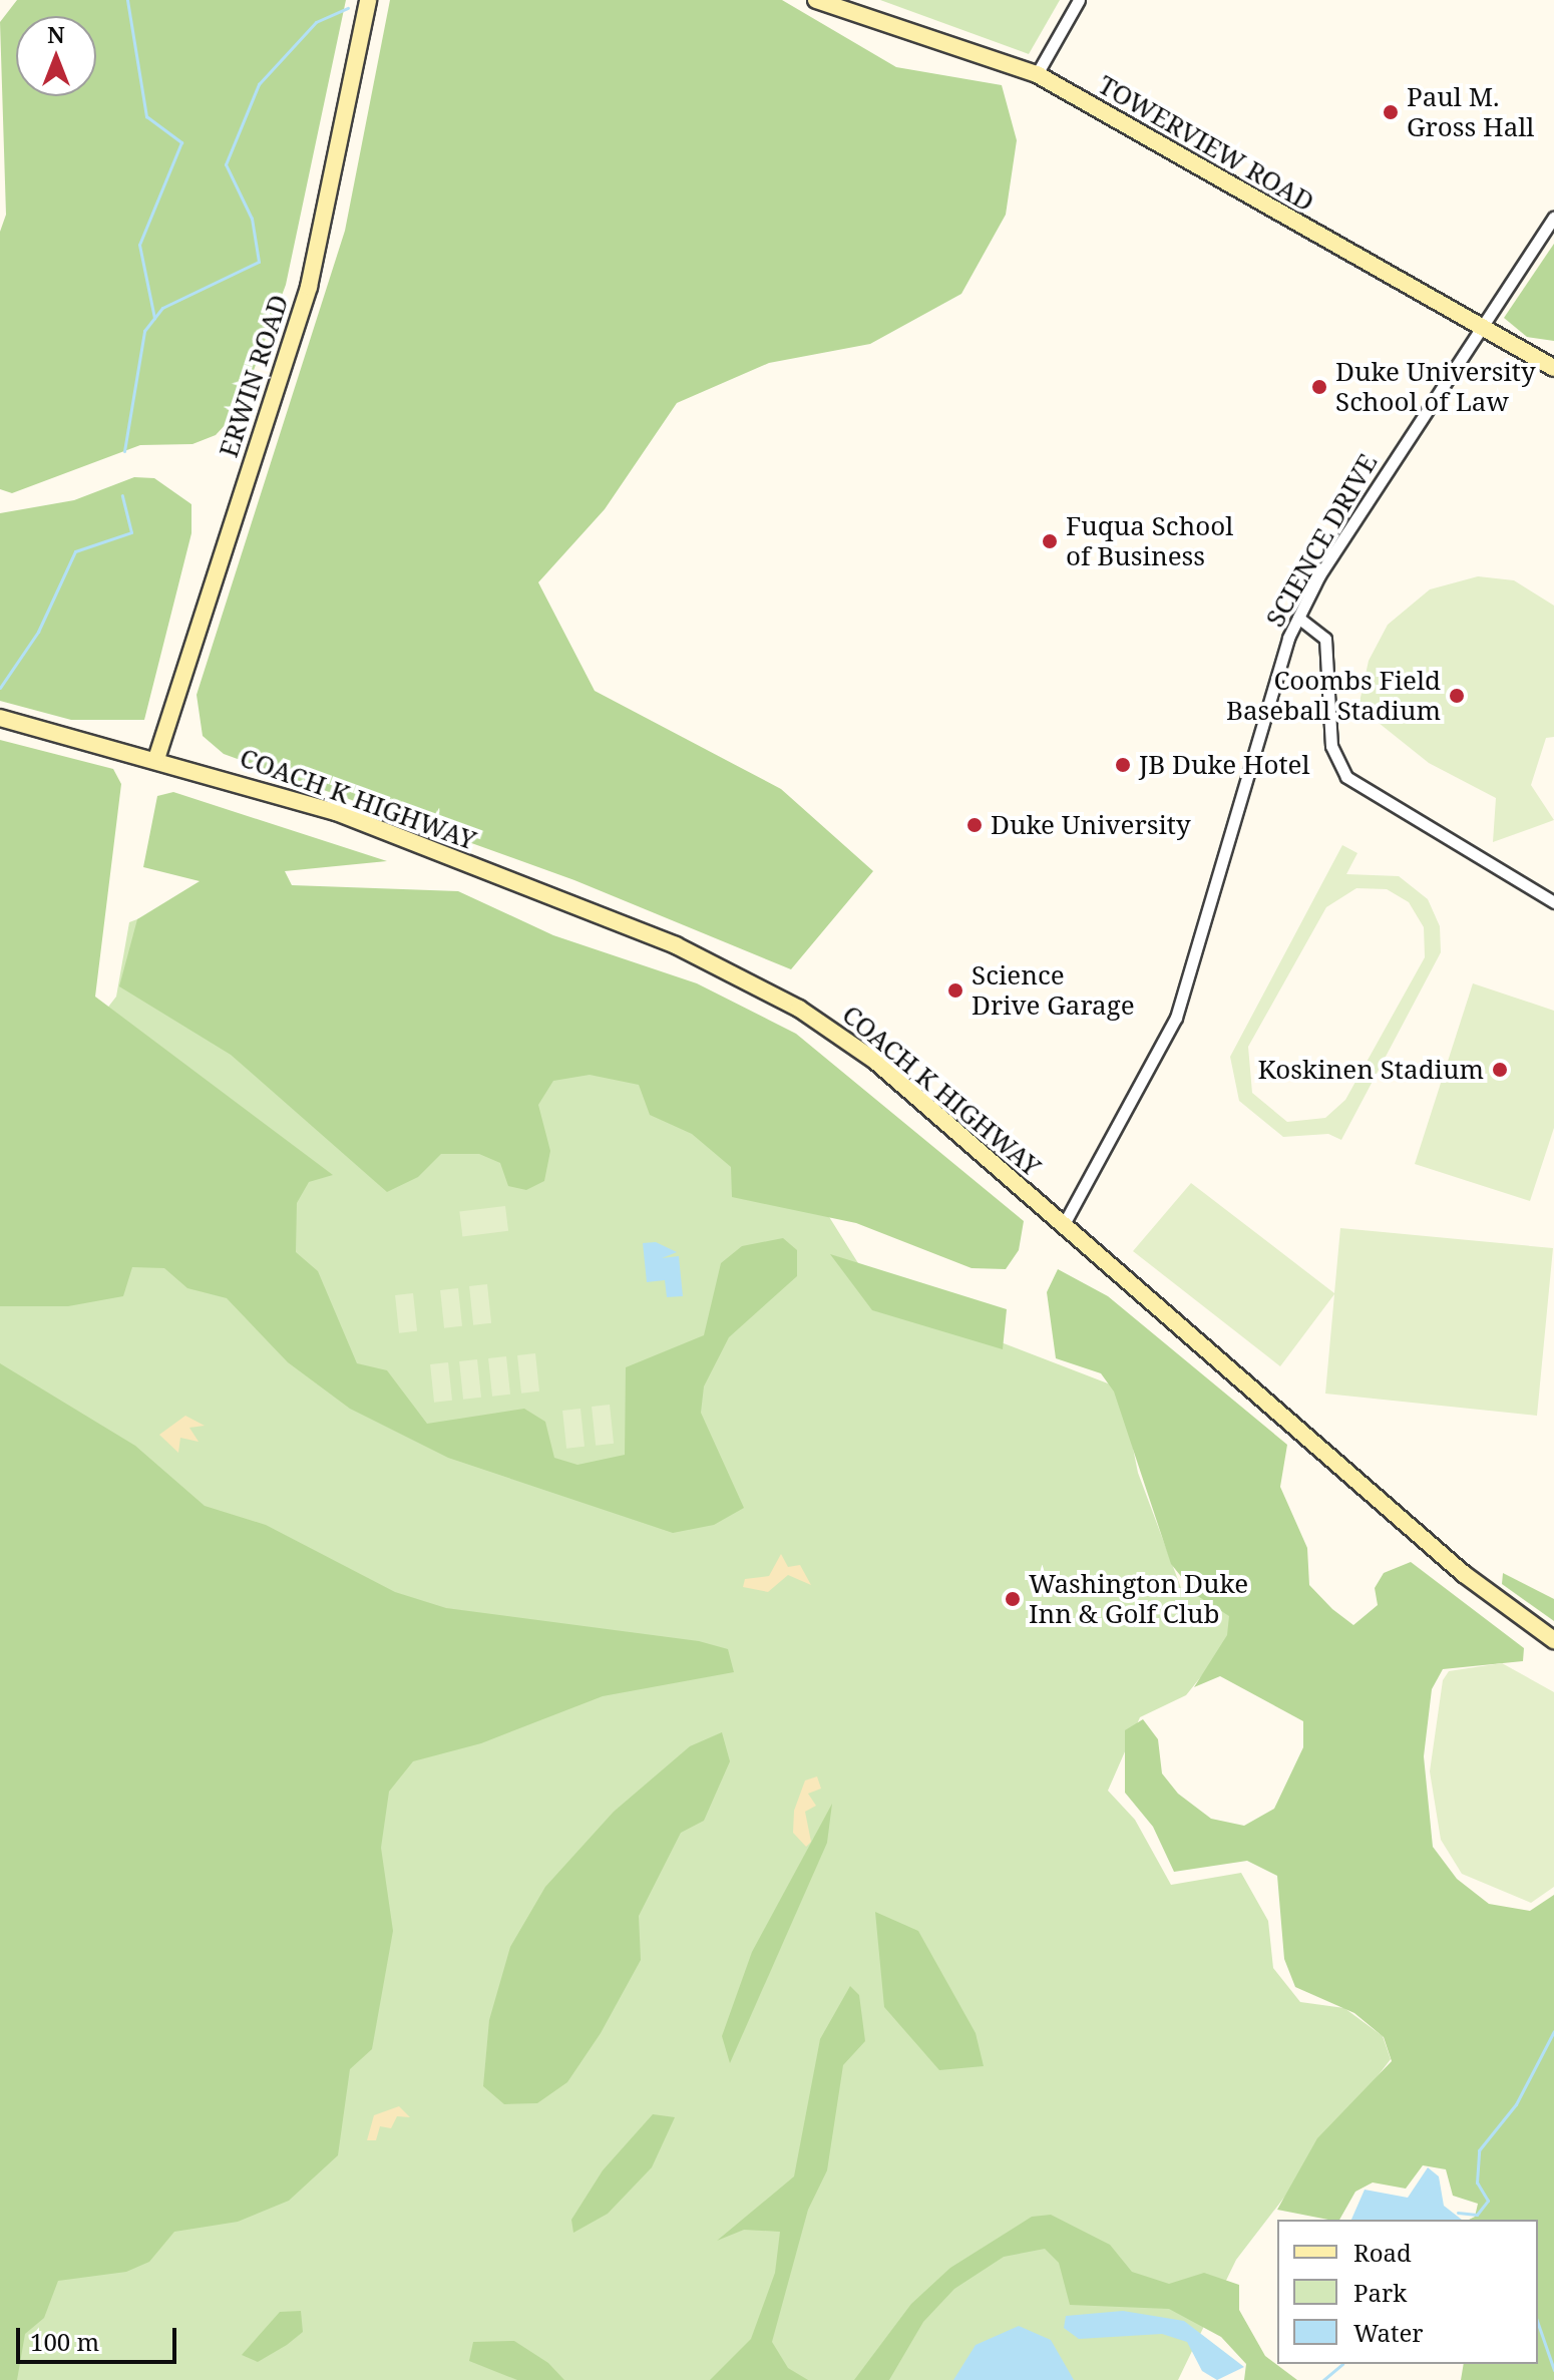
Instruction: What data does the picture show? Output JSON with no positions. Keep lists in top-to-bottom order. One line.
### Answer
{"streets":{"main road":["TOWERVIEW ROAD","ERWIN ROAD","COACH K HIGHWAY"],"street":["SCIENCE DRIVE"]},"crossings":[["TOWERVIEW ROAD","SCIENCE DRIVE"],["ERWIN ROAD","COACH K HIGHWAY"],["SCIENCE DRIVE","COACH K HIGHWAY"]],"places":["Paul M. Gross Hall","Duke University School of Law","Fuqua School of Business","Coombs Field Baseball Stadium","JB Duke Hotel","Duke University","Science Drive Garage","Koskinen Stadium","Washington Duke Inn & Golf Club"],"legend":["Road","Park","Water"],"scale_bar":"100 m","north":"top"}
